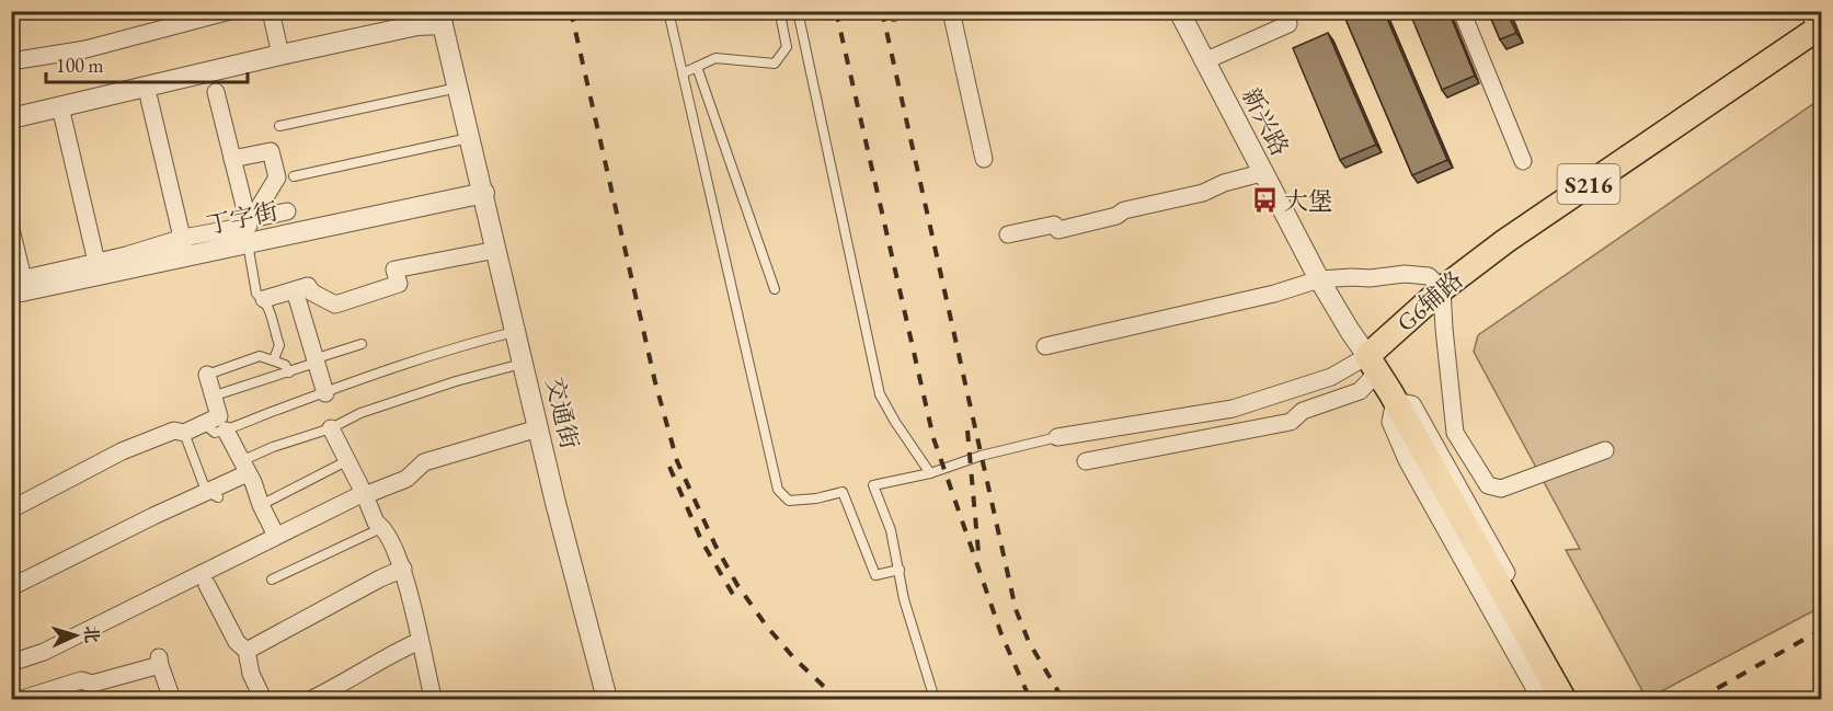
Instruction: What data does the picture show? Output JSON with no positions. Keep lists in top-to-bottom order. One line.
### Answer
{"streets":{"main road":["S216","G6辅路"],"street":["新兴路","丁字街","交通街"]},"crossings":[["新兴路","G6辅路"],["丁字街","交通街"]],"places":{"bus stop":["大堡"]},"scale_bar":"100 m","north":"right"}
